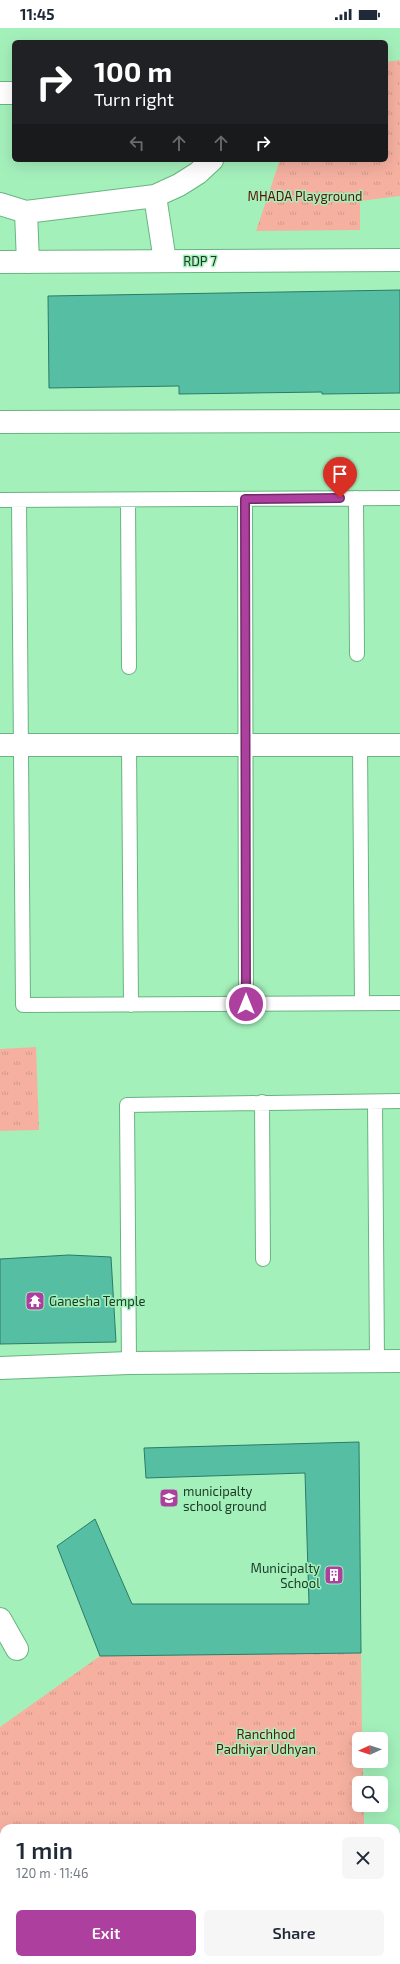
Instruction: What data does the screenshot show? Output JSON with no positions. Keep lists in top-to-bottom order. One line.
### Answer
{"streets":{"street":["RDP 7"]},"parks":["MHADA Playground","Ranchhod Padhiyar Udhyan"],"places":{"temple":["Ganesha Temple"],"school or university":["municipalty school ground"],"building":["Municipalty School"]},"north":"left","page":{"status":"11:45","turn":["100 m","Turn right"],"heading":["1 min","120 m · 11:46"],"buttons":["Exit","Share"]}}
